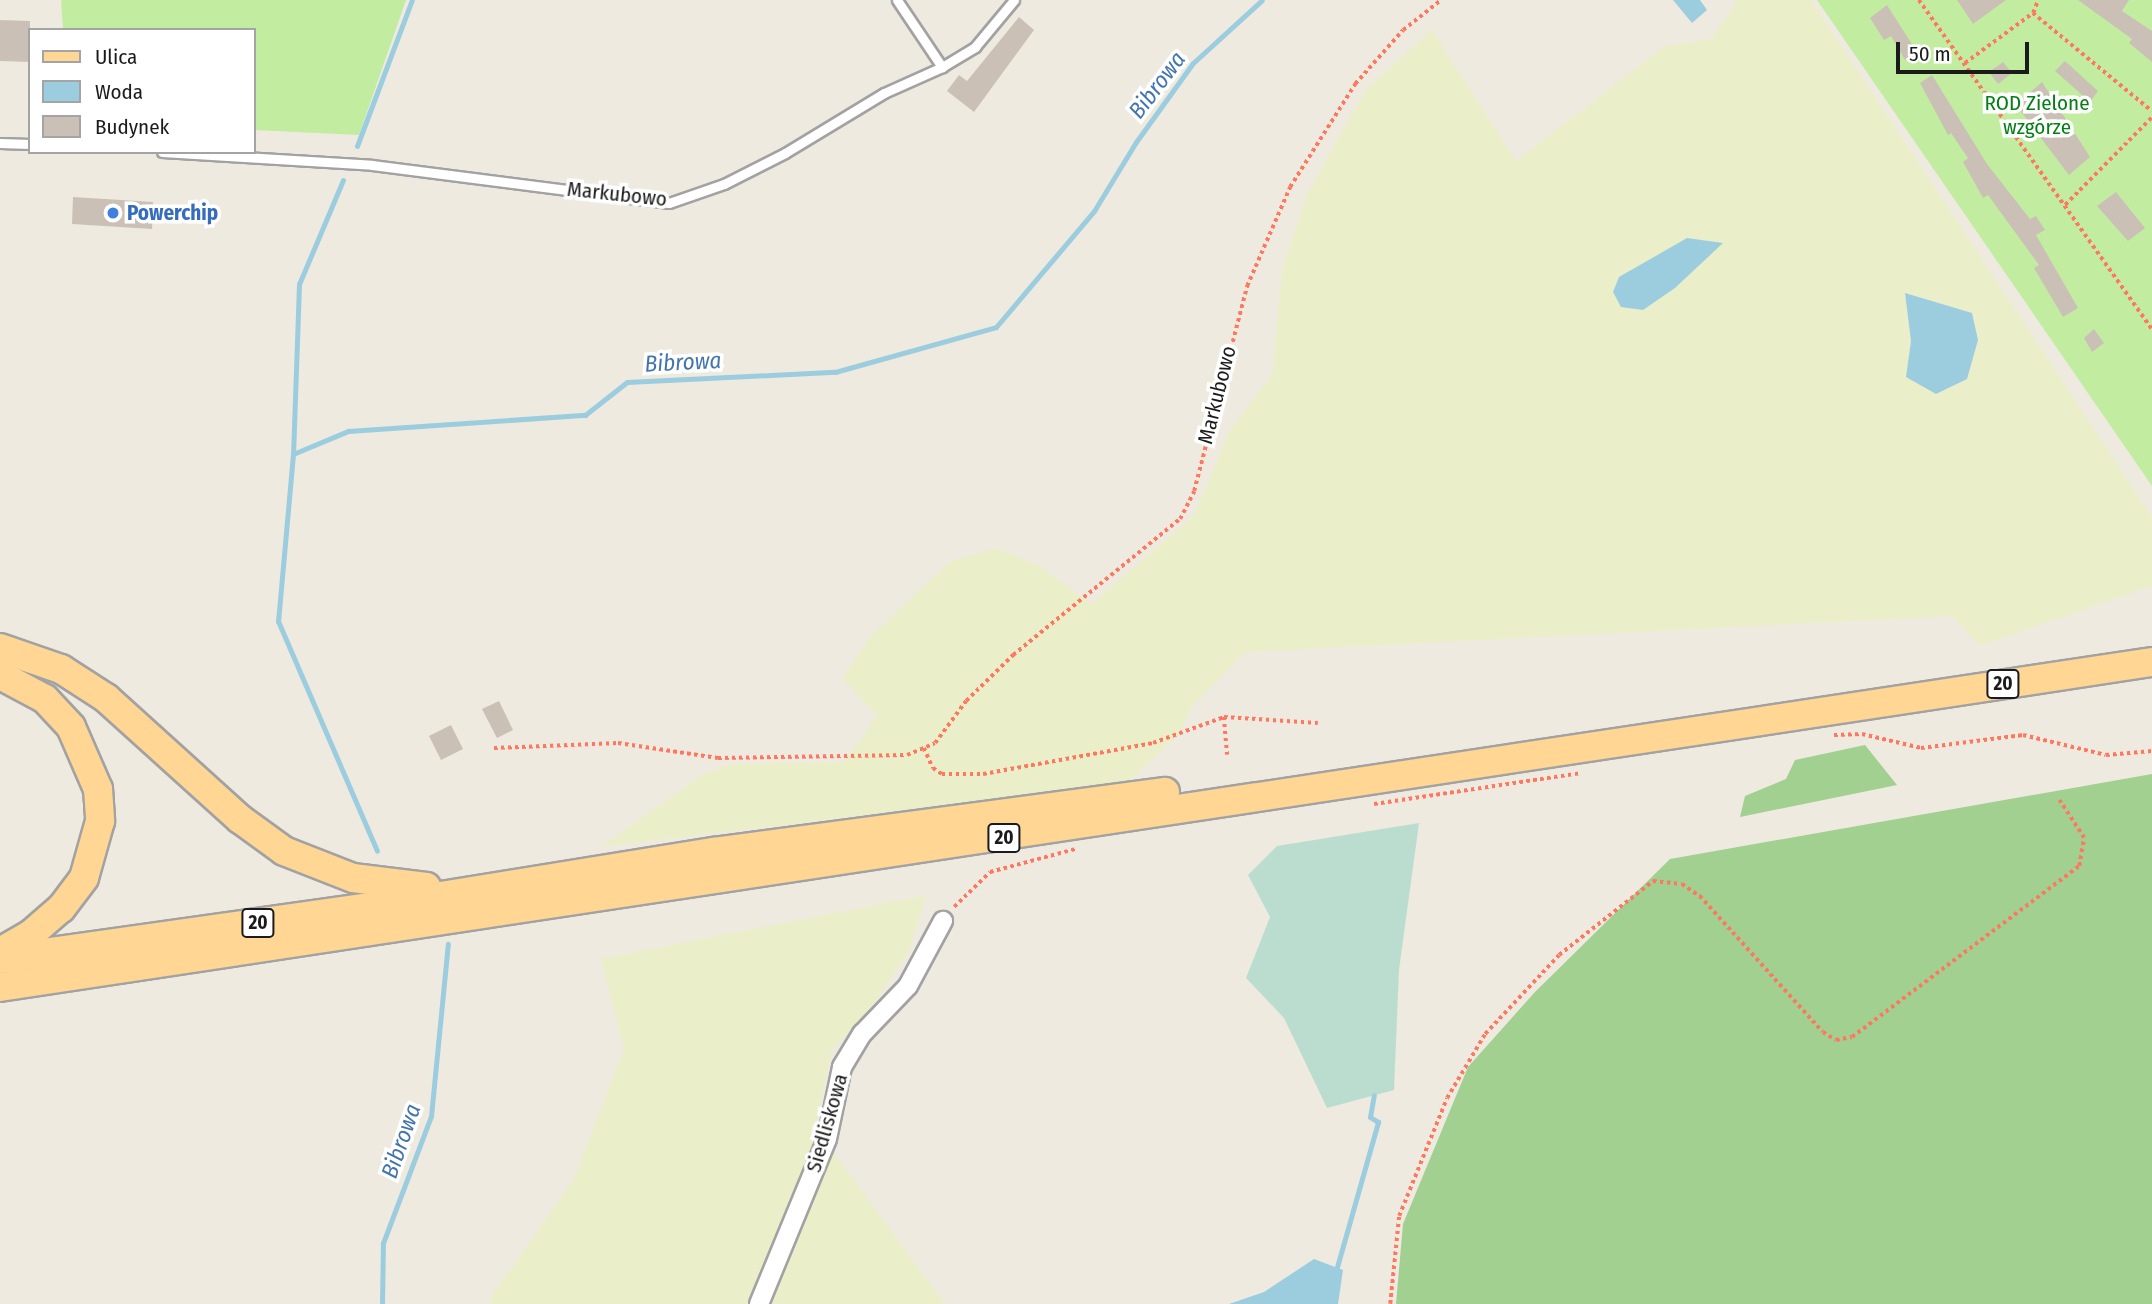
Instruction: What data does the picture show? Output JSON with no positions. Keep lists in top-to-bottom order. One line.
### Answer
{"streets":{"main road":["20"],"street":["Siedliskowa"],"lane":["Markubowo"]},"water":["Bibrowa"],"parks":["ROD Zielone wzgórze"],"places":["Powerchip"],"legend":["Ulica","Woda","Budynek"],"scale_bar":"50 m"}
